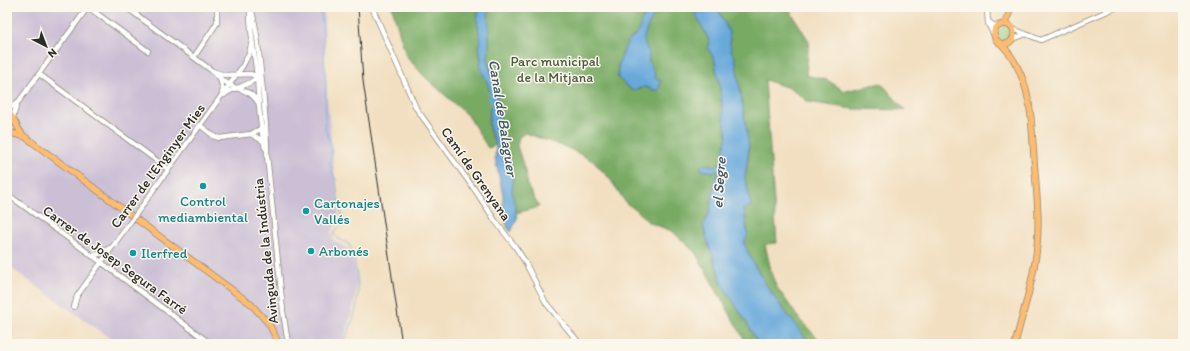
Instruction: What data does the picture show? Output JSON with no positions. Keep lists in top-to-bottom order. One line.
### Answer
{"streets":{"street":["Carrer de l'Enginyer Mies","Camí de Grenyana","Avinguda de la Indústria","Carrer de Josep Segura Farré"]},"crossings":[["Carrer de l'Enginyer Mies","Avinguda de la Indústria"],["Carrer de l'Enginyer Mies","Carrer de Josep Segura Farré"]],"water":["Canal de Balaguer","el Segre"],"parks":["Parc municipal de la Mitjana"],"places":["Control mediambiental","Cartonajes Vallés","Arbonés","Ilerfred"],"north":"bottom right"}
